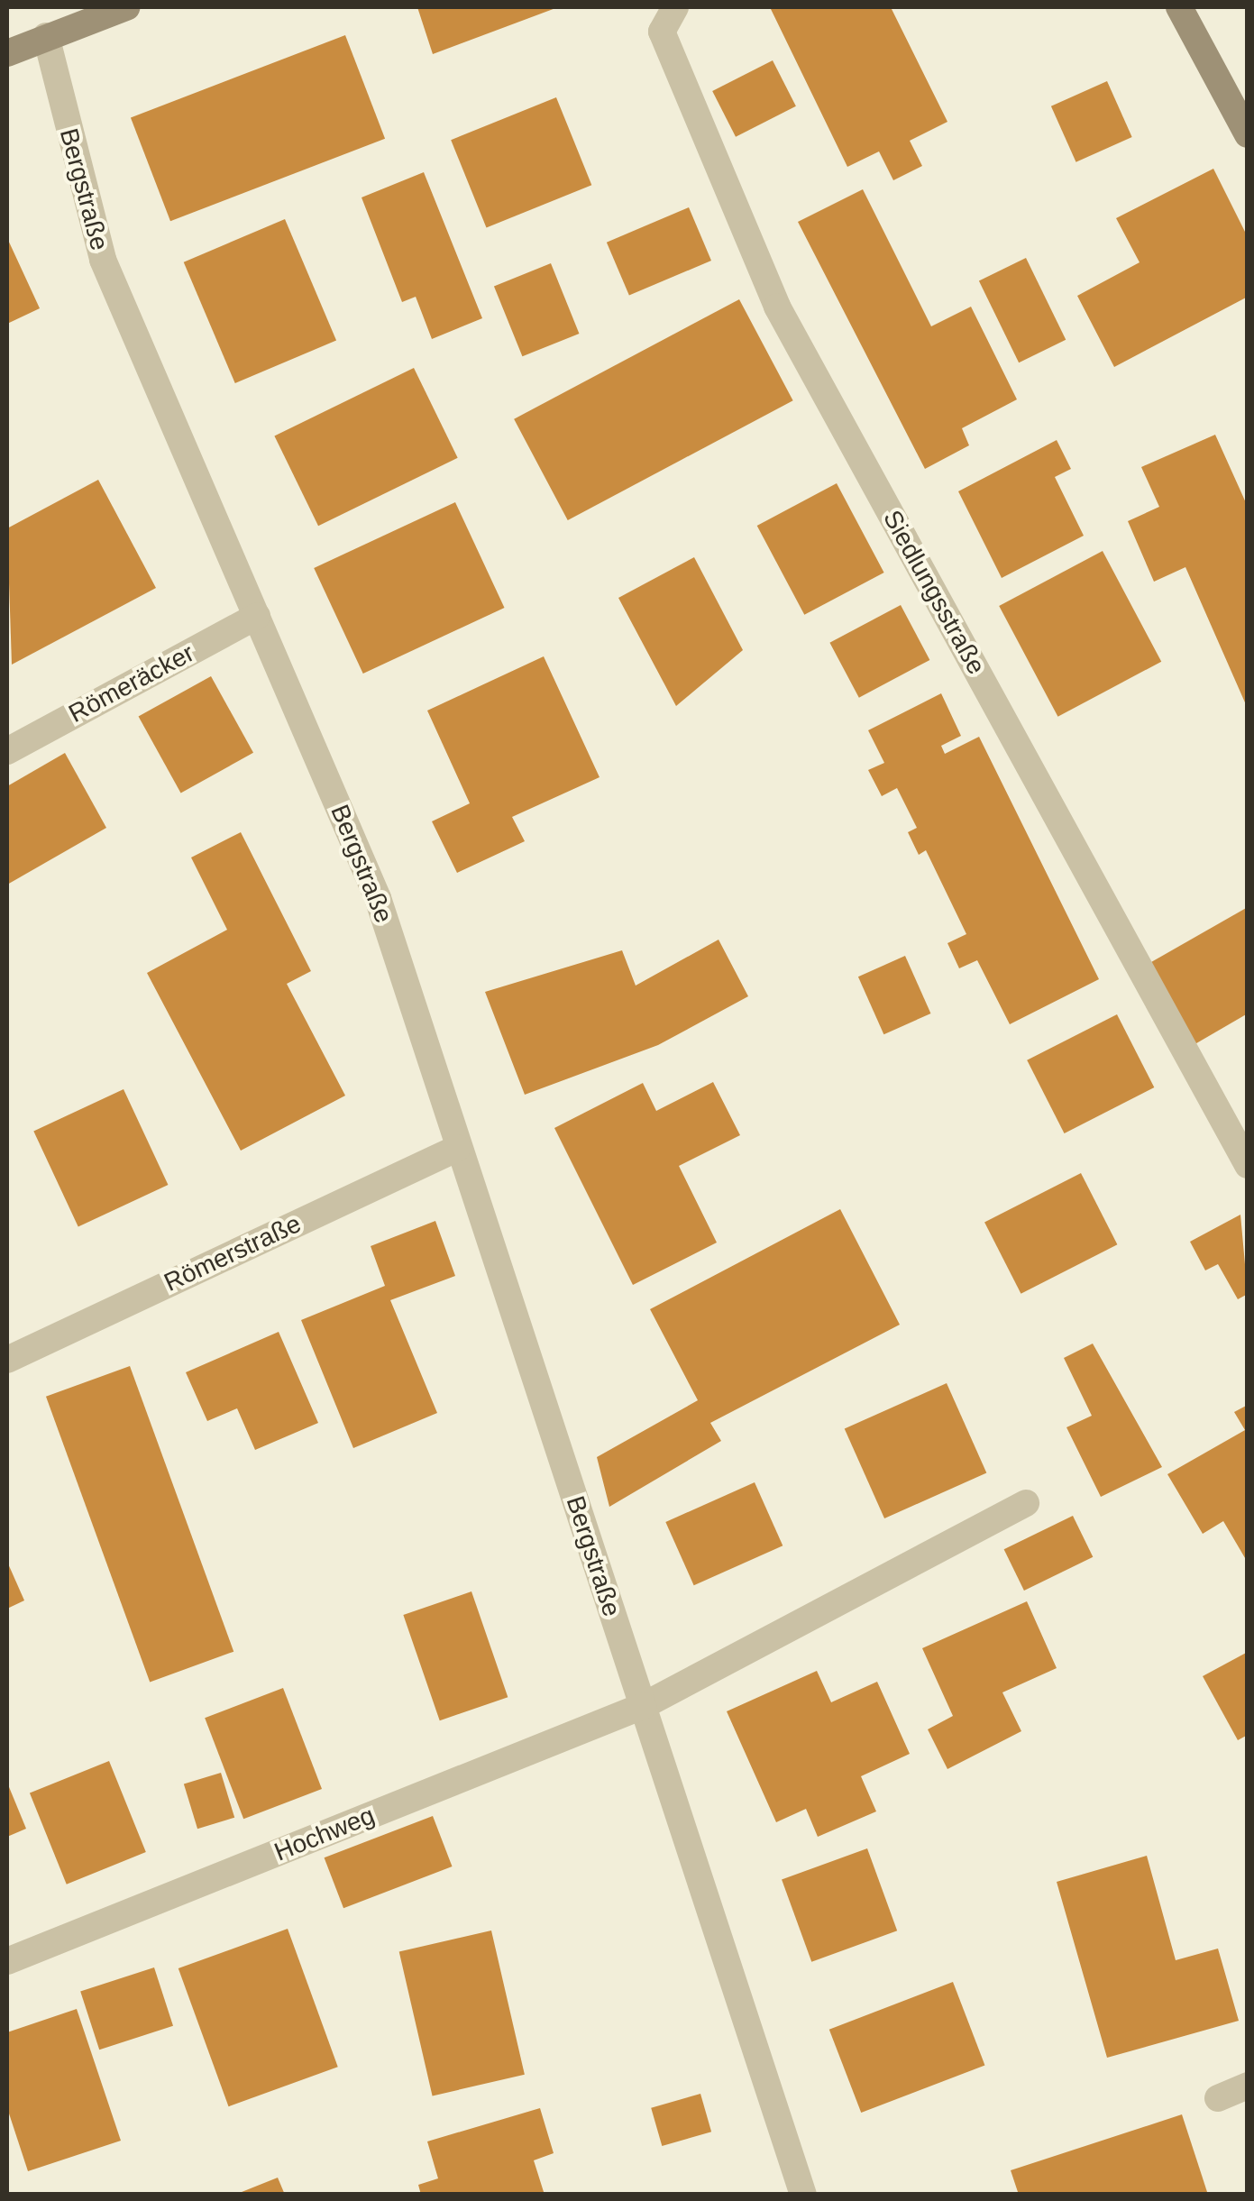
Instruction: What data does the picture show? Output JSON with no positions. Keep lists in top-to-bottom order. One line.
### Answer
{"streets":{"street":["Bergstraße","Siedlungsstraße","Römeräcker","Römerstraße","Hochweg"]},"crossings":[["Bergstraße","Römeräcker"],["Bergstraße","Römerstraße"],["Bergstraße","Hochweg"]]}
